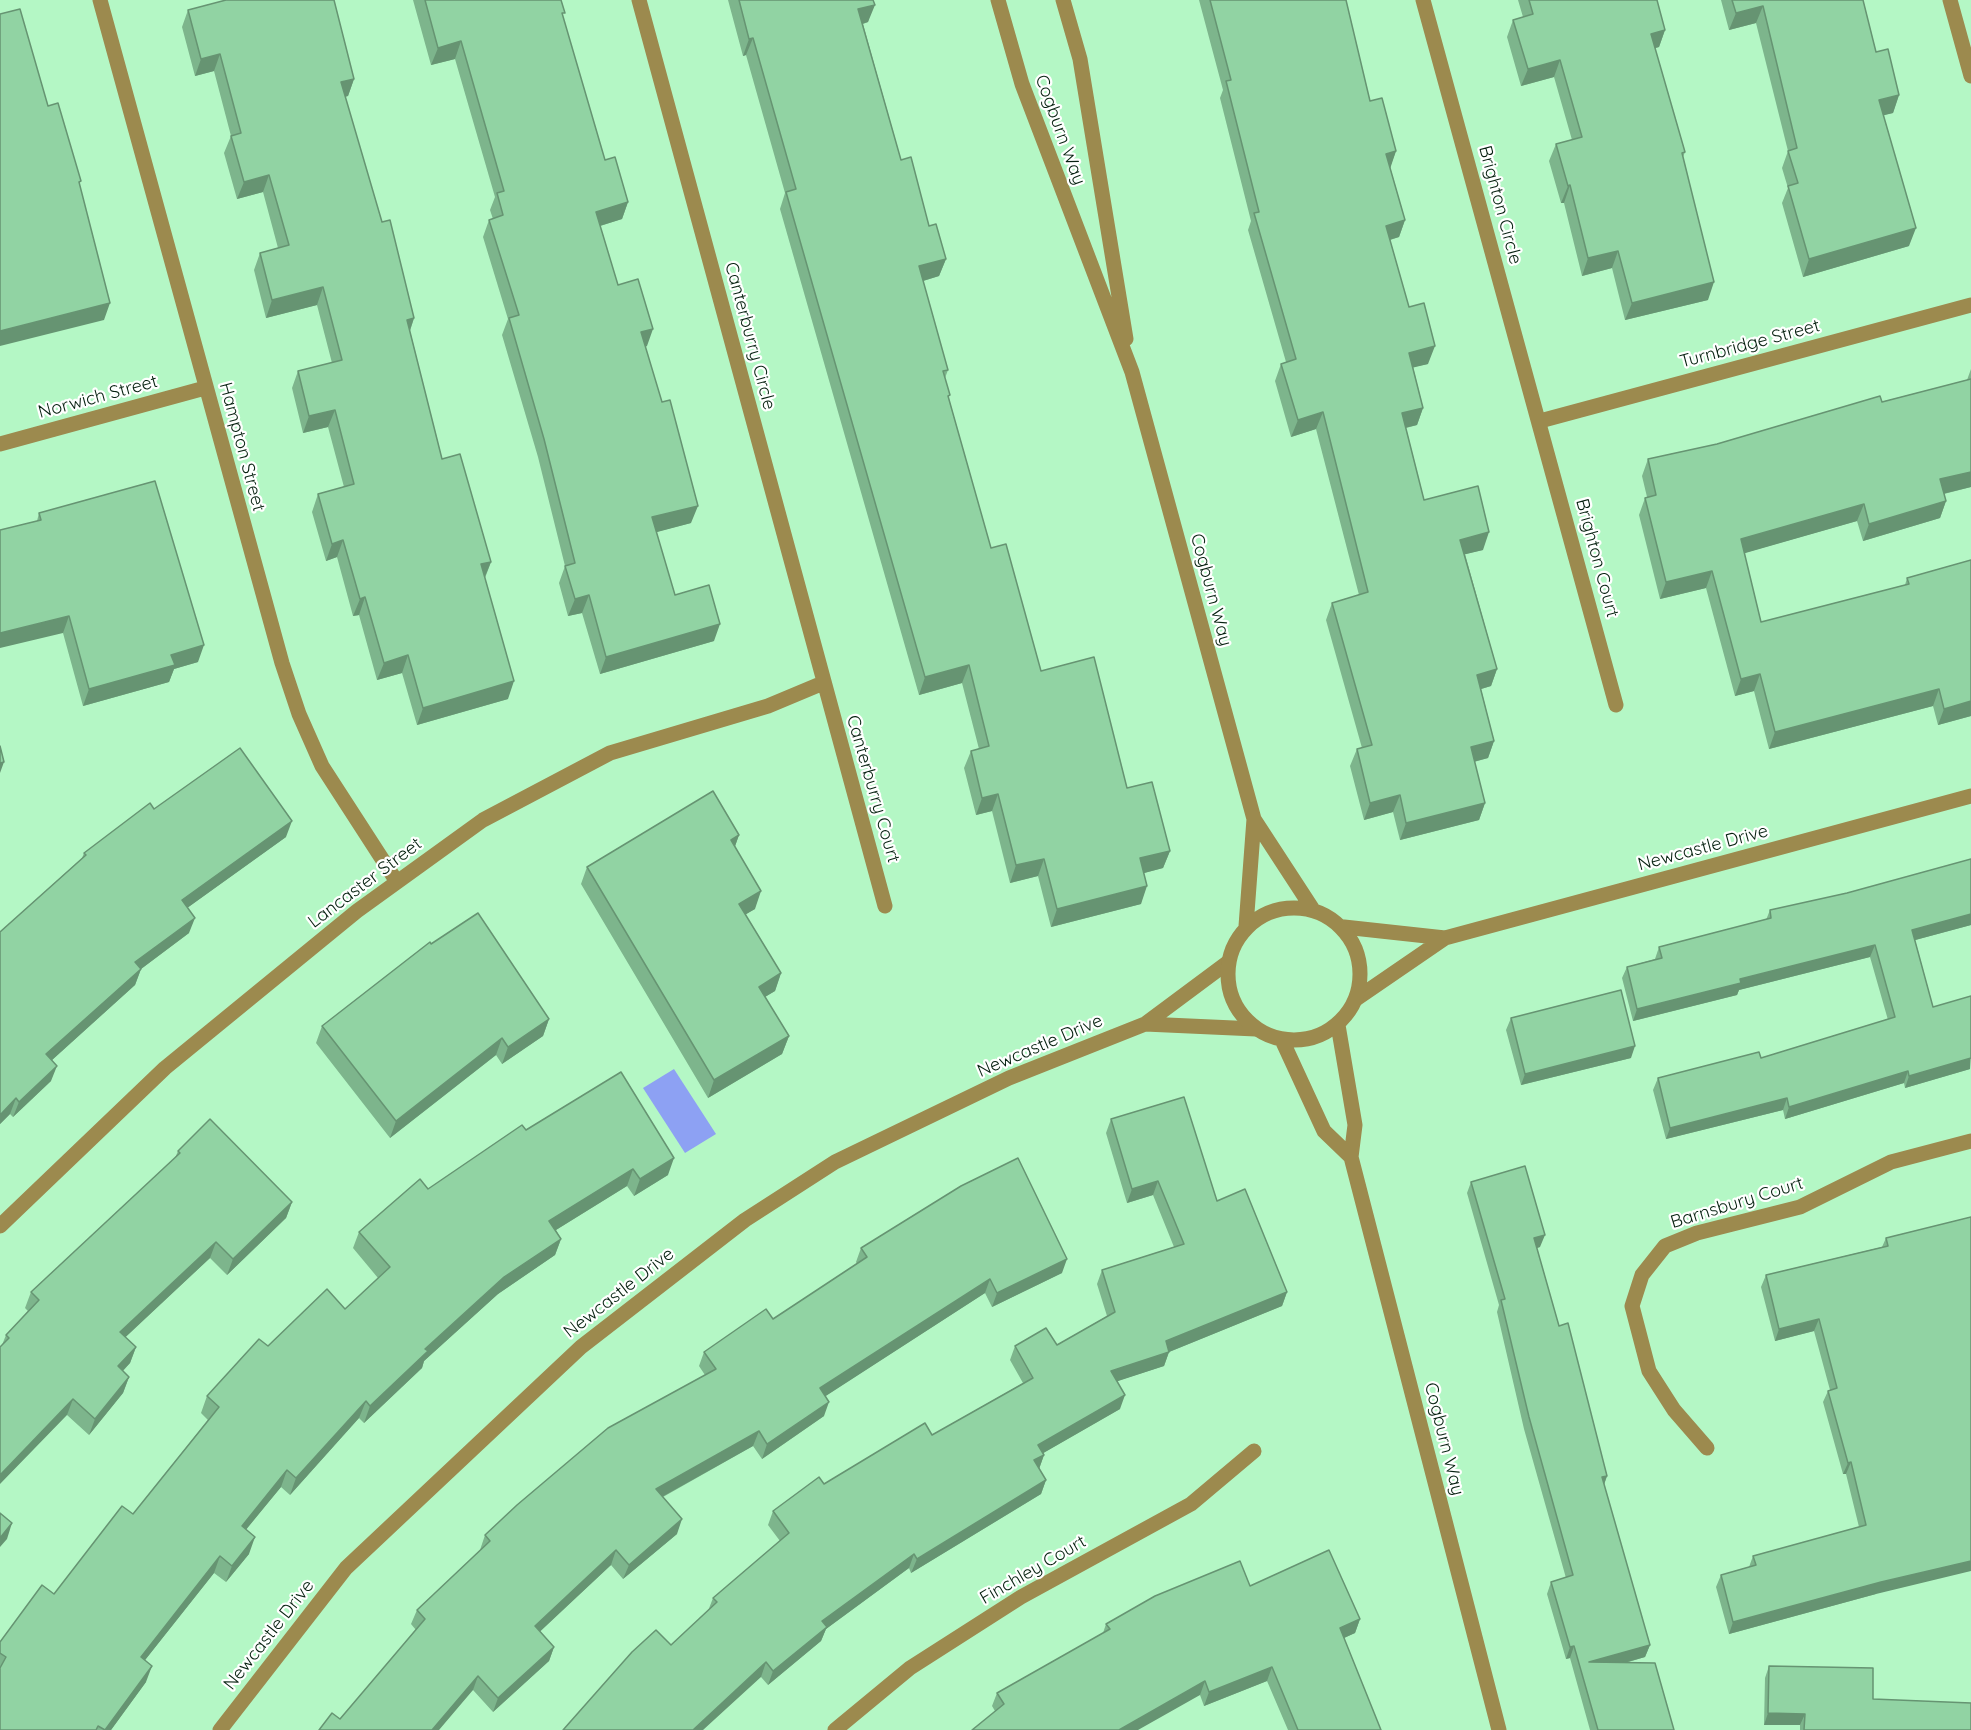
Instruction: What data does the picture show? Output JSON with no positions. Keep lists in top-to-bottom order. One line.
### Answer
{"streets":{"street":["Cogburn Way","Brighton Circle","Canterburry Circle","Turnbridge Street","Norwich Street","Hampton Street","Brighton Court","Canterburry Court","Newcastle Drive","Lancaster Street","Barnsbury Court","Finchley Court"]},"crossings":[["Cogburn Way","Newcastle Drive"],["Brighton Circle","Turnbridge Street"],["Brighton Circle","Brighton Court"],["Canterburry Circle","Canterburry Court"],["Canterburry Circle","Lancaster Street"],["Turnbridge Street","Brighton Court"],["Norwich Street","Hampton Street"],["Hampton Street","Lancaster Street"],["Canterburry Court","Lancaster Street"]]}
